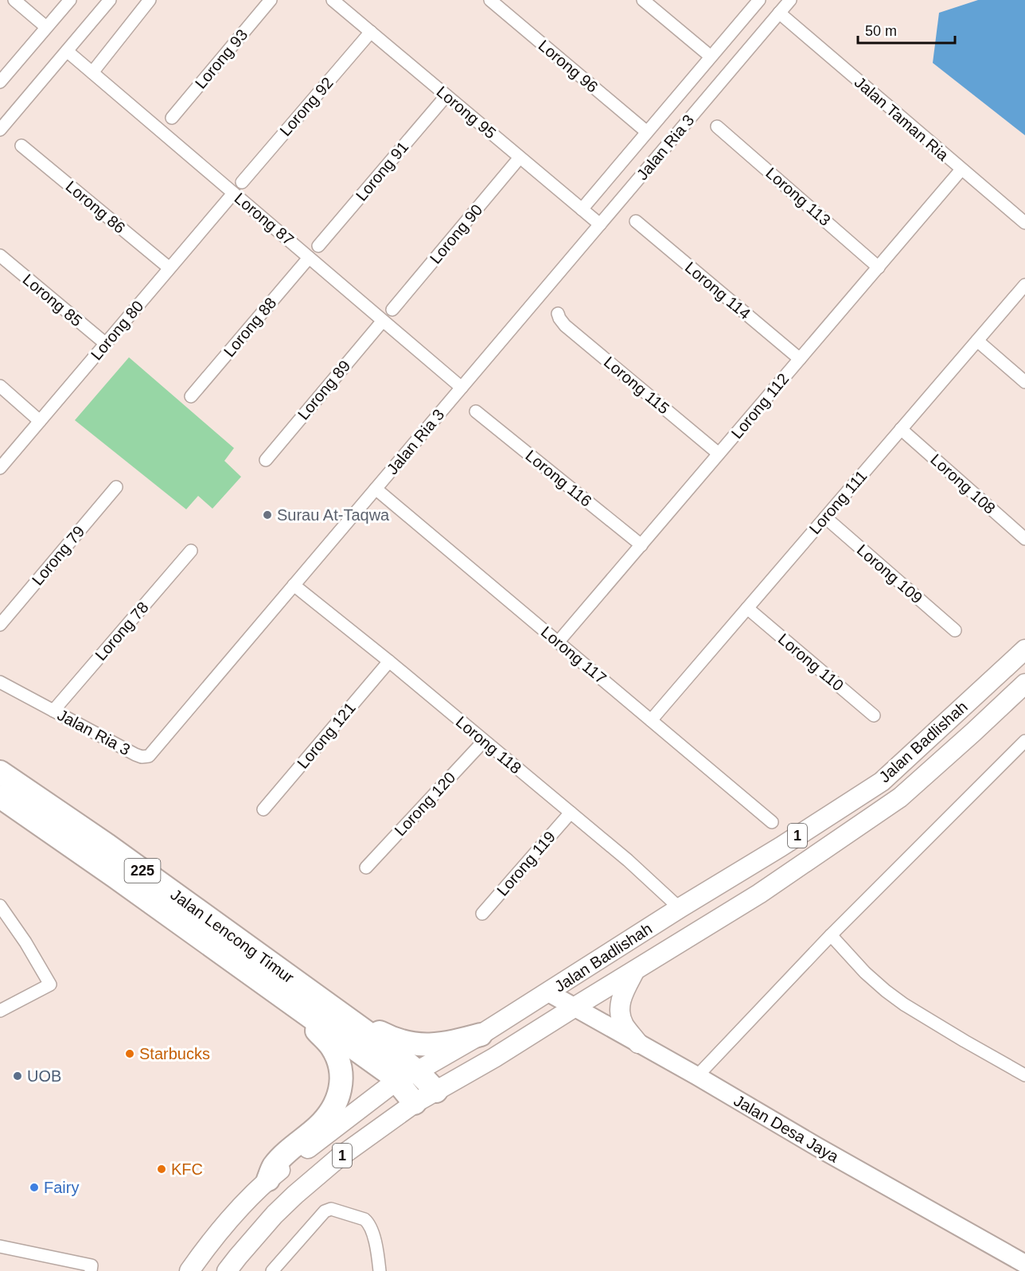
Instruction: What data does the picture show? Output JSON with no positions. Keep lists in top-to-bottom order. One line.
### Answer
{"streets":{"highway":["225","Jalan Lencong Timur"],"main road":["Jalan Badlishah","1"],"street":["Lorong 93","Lorong 96","Lorong 92","Lorong 95","Jalan Taman Ria","Jalan Ria 3","Lorong 91","Lorong 113","Lorong 86","Lorong 87","Lorong 90","Lorong 114","Lorong 85","Lorong 88","Lorong 80","Lorong 115","Lorong 89","Lorong 112","Lorong 116","Lorong 108","Lorong 111","Lorong 79","Lorong 109","Lorong 78","Lorong 117","Lorong 110","Lorong 121","Lorong 118","Lorong 120","Lorong 119","Jalan Desa Jaya"]},"crossings":[["Lorong 92","Lorong 95"],["Lorong 95","Jalan Ria 3"],["Lorong 95","Lorong 91"],["Lorong 95","Lorong 90"],["Jalan Taman Ria","Jalan Ria 3"],["Jalan Taman Ria","Lorong 112"],["Jalan Ria 3","Lorong 87"],["Jalan Ria 3","Lorong 78"],["Jalan Ria 3","Lorong 117"],["Jalan Ria 3","Lorong 118"],["Lorong 113","Lorong 112"],["Lorong 86","Lorong 80"],["Lorong 87","Lorong 88"],["Lorong 87","Lorong 80"],["Lorong 87","Lorong 89"],["Lorong 114","Lorong 112"],["Lorong 85","Lorong 80"],["Lorong 115","Lorong 112"],["Lorong 112","Lorong 116"],["Lorong 112","Lorong 117"],["Lorong 108","Lorong 111"],["Lorong 111","Lorong 109"],["Lorong 111","Lorong 117"],["Lorong 111","Lorong 110"],["Lorong 121","Lorong 118"],["Jalan Badlishah","Lorong 118"],["Jalan Badlishah","Jalan Lencong Timur"],["Jalan Badlishah","Jalan Desa Jaya"],["Lorong 118","Lorong 120"],["Lorong 118","Lorong 119"]],"places":["Surau At-Taqwa","Starbucks","UOB","KFC","Fairy"],"scale_bar":"50 m"}
